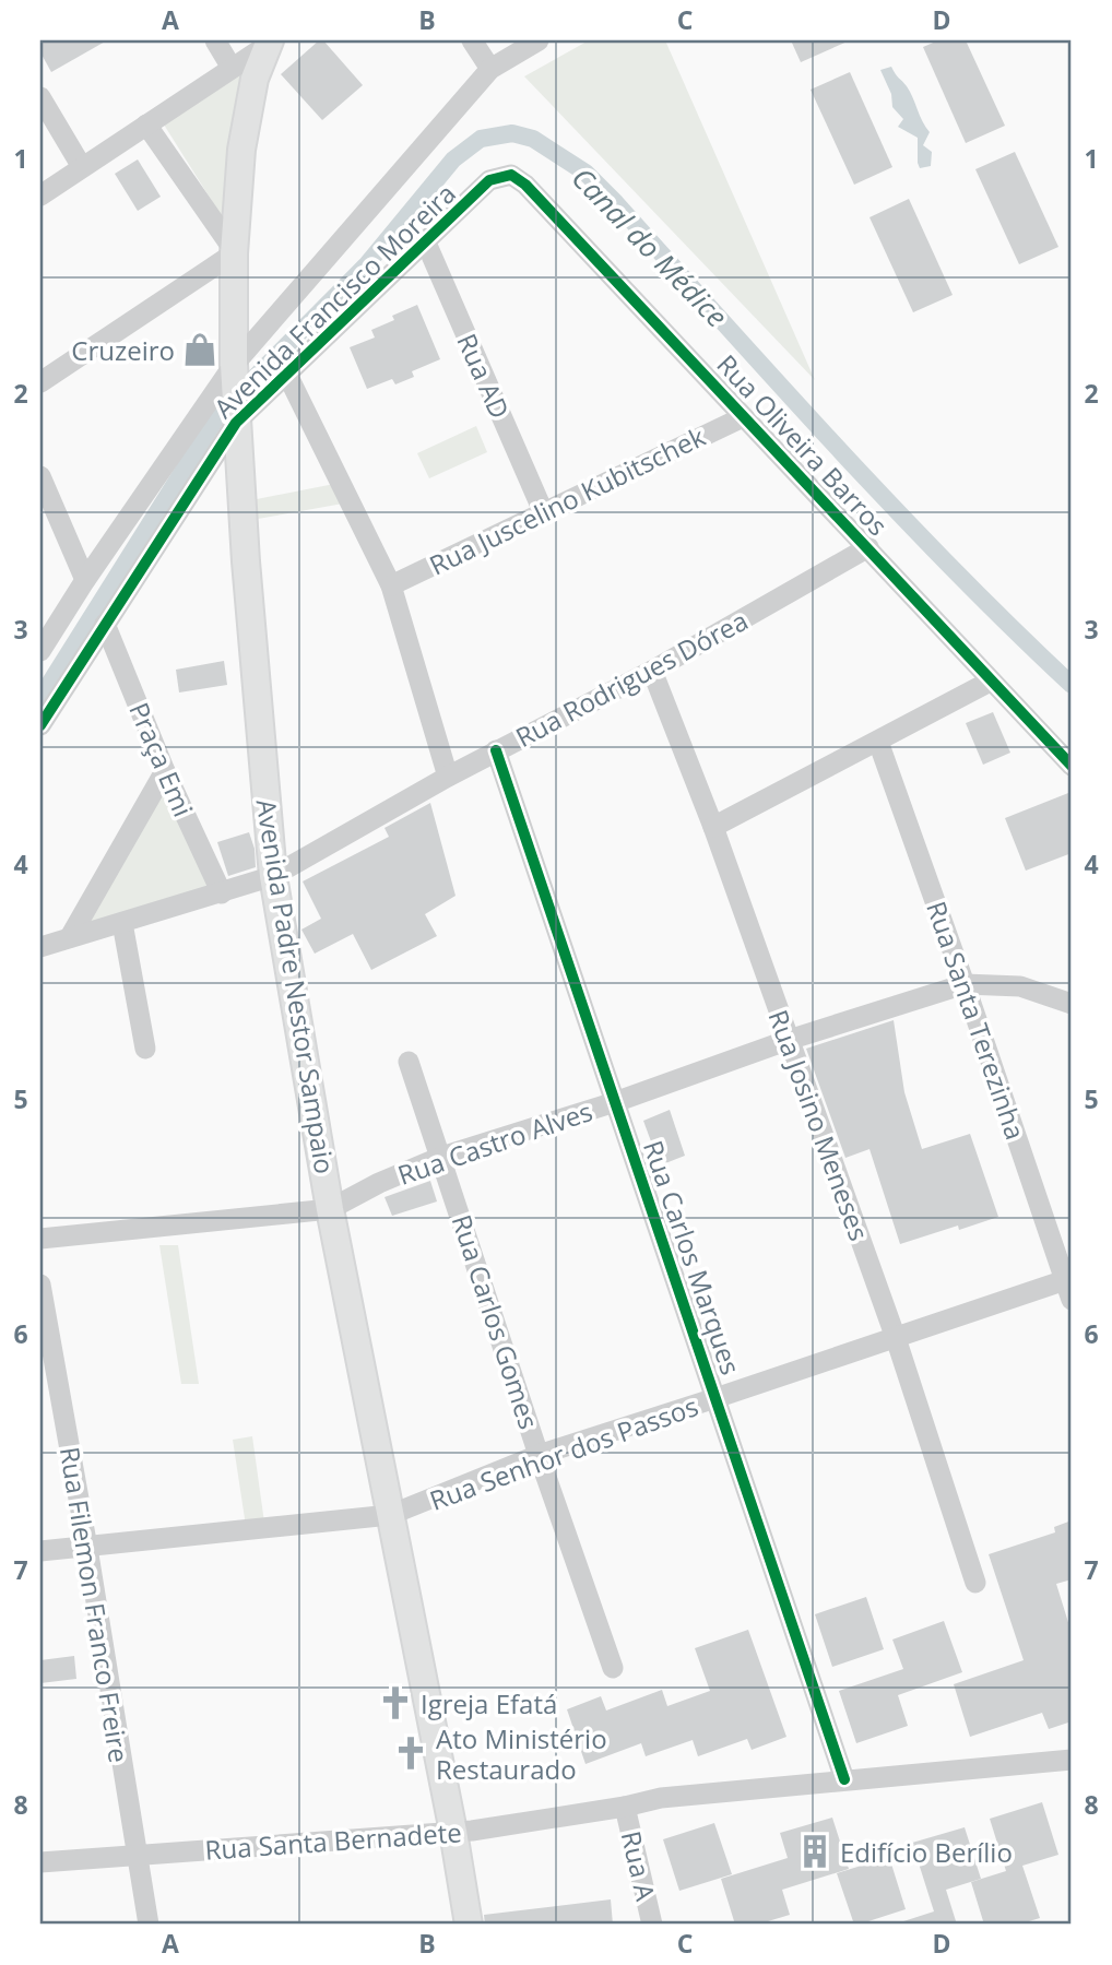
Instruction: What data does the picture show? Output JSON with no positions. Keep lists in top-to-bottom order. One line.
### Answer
{"streets":{"main road":["Avenida Padre Nestor Sampaio"],"street":["Avenida Francisco Moreira","Rua AD","Rua Oliveira Barros","Rua Juscelino Kubitschek","Rua Rodrigues Dórea","Praça Emi","Rua Santa Terezinha","Rua Josino Meneses","Rua Castro Alves","Rua Carlos Marques","Rua Carlos Gomes","Rua Senhor dos Passos","Rua Filemon Franco Freire","Rua Santa Bernadete","Rua A"]},"crossings":[["Avenida Francisco Moreira","Rua AD"],["Avenida Francisco Moreira","Rua Oliveira Barros"],["Avenida Francisco Moreira","Praça Emi"],["Avenida Francisco Moreira","Avenida Padre Nestor Sampaio"],["Rua AD","Rua Juscelino Kubitschek"],["Rua Oliveira Barros","Rua Juscelino Kubitschek"],["Rua Oliveira Barros","Rua Rodrigues Dórea"],["Rua Rodrigues Dórea","Praça Emi"],["Rua Rodrigues Dórea","Avenida Padre Nestor Sampaio"],["Rua Rodrigues Dórea","Rua Josino Meneses"],["Rua Rodrigues Dórea","Rua Carlos Marques"],["Avenida Padre Nestor Sampaio","Rua Castro Alves"],["Avenida Padre Nestor Sampaio","Rua Senhor dos Passos"],["Avenida Padre Nestor Sampaio","Rua Santa Bernadete"],["Rua Santa Terezinha","Rua Castro Alves"],["Rua Santa Terezinha","Rua Senhor dos Passos"],["Rua Josino Meneses","Rua Castro Alves"],["Rua Josino Meneses","Rua Senhor dos Passos"],["Rua Castro Alves","Rua Carlos Marques"],["Rua Castro Alves","Rua Carlos Gomes"],["Rua Carlos Marques","Rua Senhor dos Passos"],["Rua Carlos Marques","Rua Santa Bernadete"],["Rua Carlos Gomes","Rua Senhor dos Passos"],["Rua Senhor dos Passos","Rua Filemon Franco Freire"],["Rua Filemon Franco Freire","Rua Santa Bernadete"],["Rua Santa Bernadete","Rua A"]],"water":["Canal do Médice"],"places":{"shop":["Cruzeiro"],"church":["Igreja Efatá","Ato Ministério Restaurado"],"building":["Edifício Berílio"]},"grid":{"columns":["A","B","C","D"],"rows":["1","2","3","4","5","6","7","8"]}}
